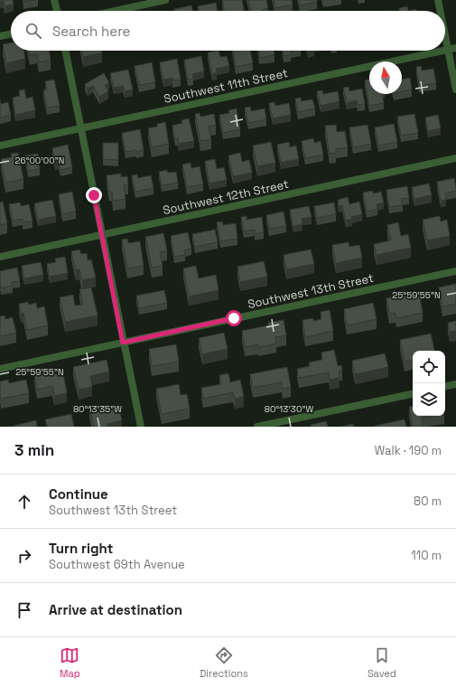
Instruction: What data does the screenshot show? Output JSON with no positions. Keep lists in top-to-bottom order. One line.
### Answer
{"streets":{"street":["Southwest 11th Street","Southwest 12th Street","Southwest 13th Street"]},"north":"top","page":{"search":"Search here","heading":["3 min","Walk · 190 m"],"list":[["Continue","Southwest 13th Street","80 m"],["Turn right","Southwest 69th Avenue","110 m"],"Arrive at destination"],"nav":["Map","Directions","Saved"]},"coordinates":["26°00'00\"N","25°59'55\"N","80°13'35\"W","80°13'30\"W"]}
